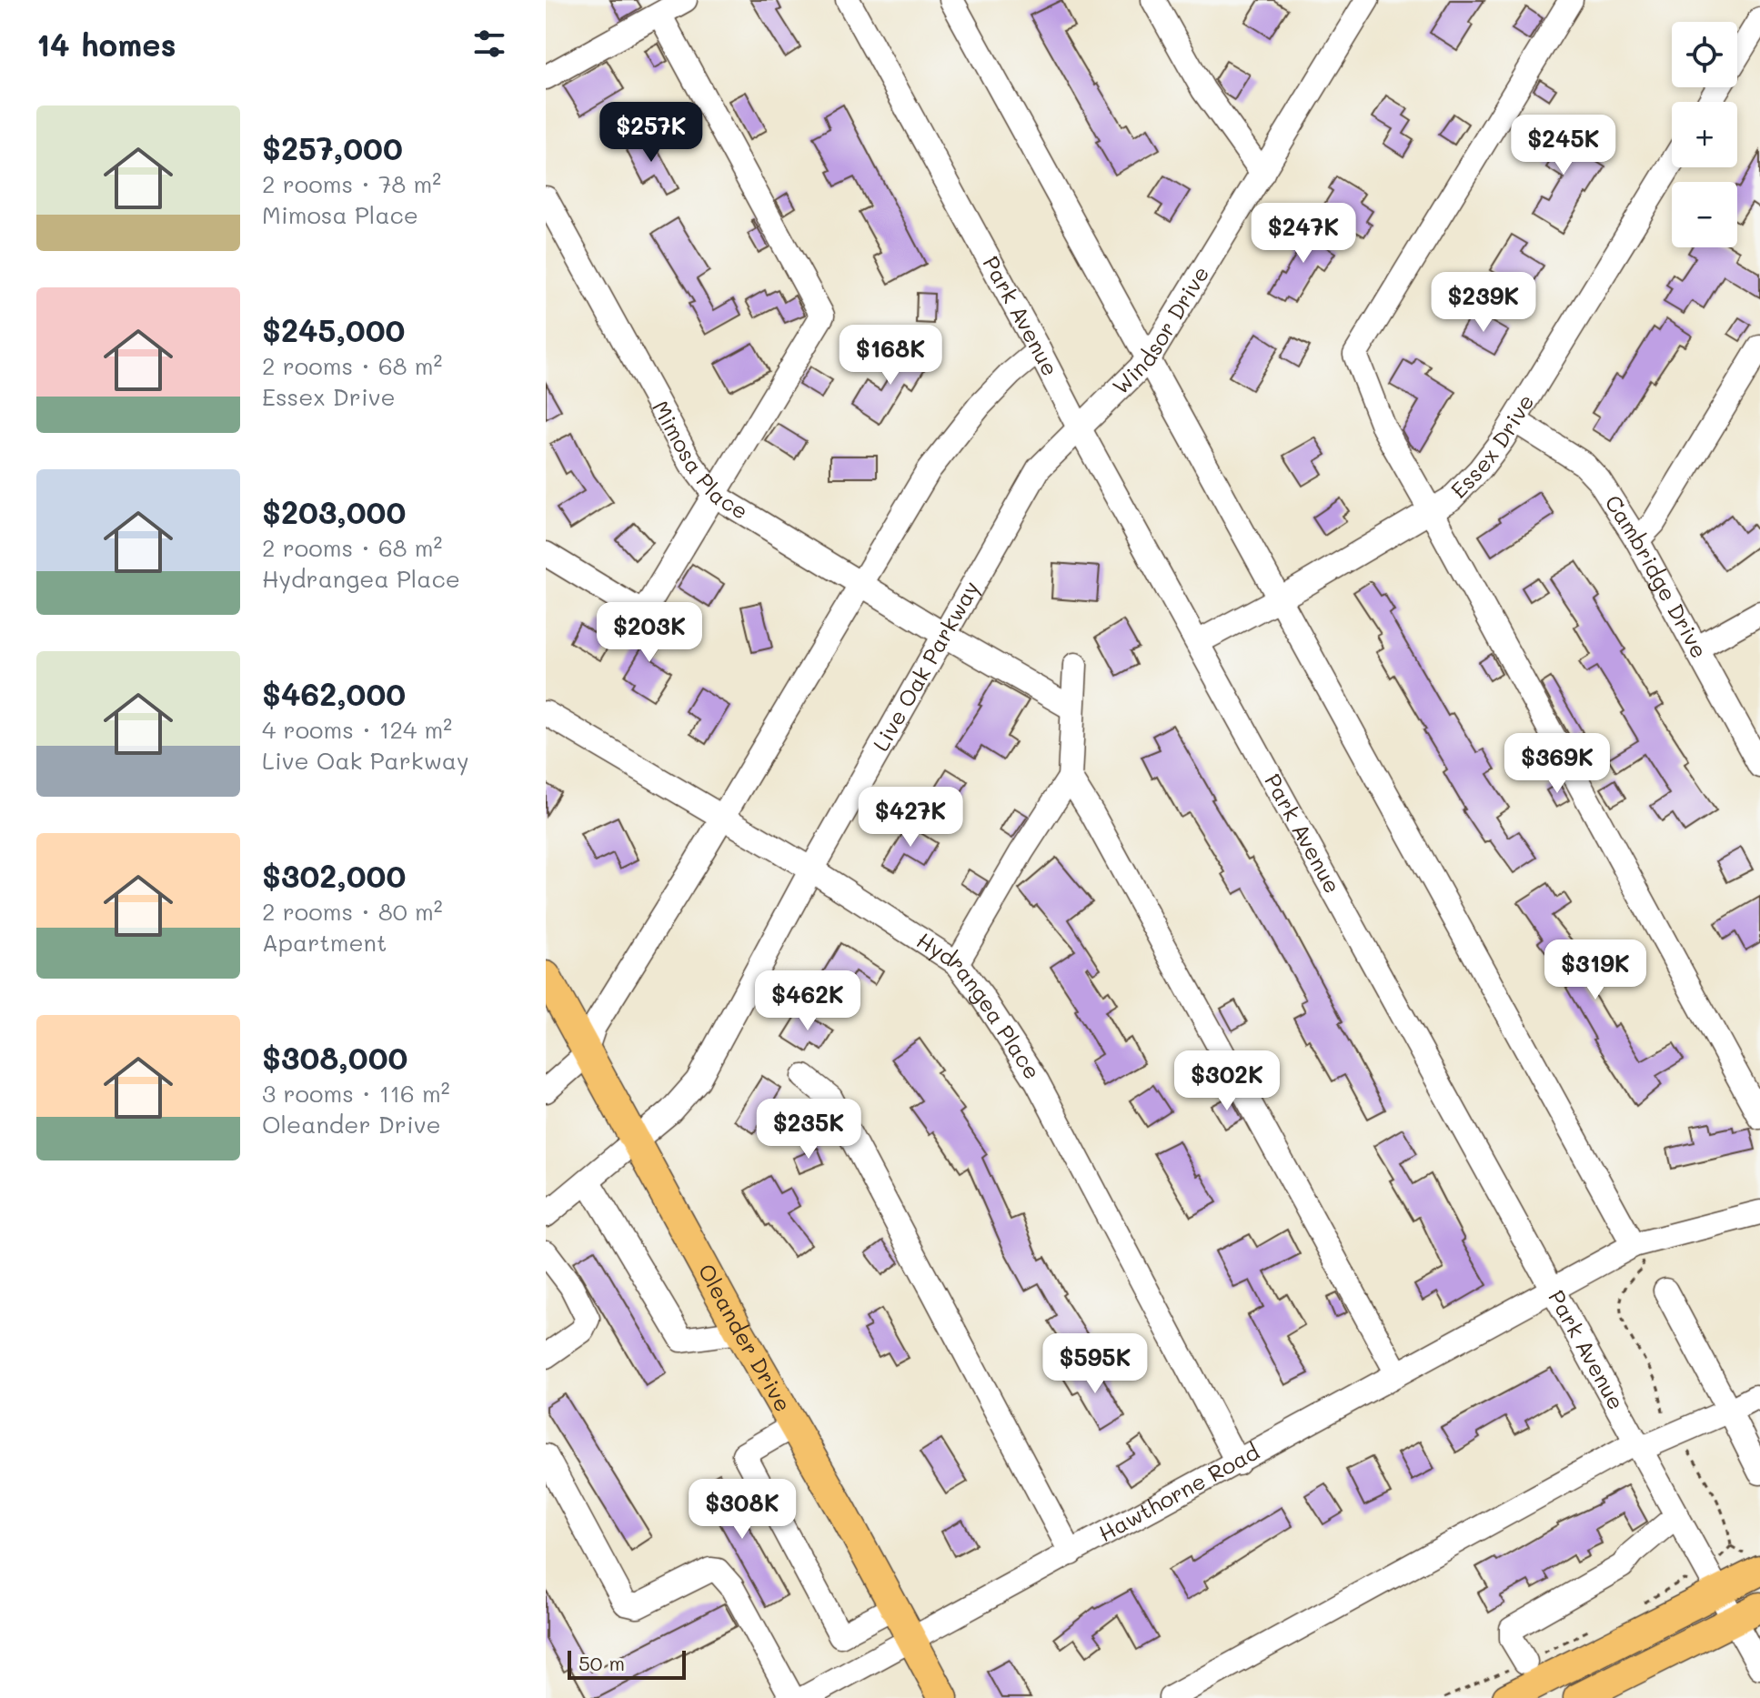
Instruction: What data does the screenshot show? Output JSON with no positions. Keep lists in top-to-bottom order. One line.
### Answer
{"streets":{"main road":["Oleander Drive"],"street":["Park Avenue","Windsor Drive","Essex Drive","Mimosa Place","Cambridge Drive","Live Oak Parkway","Hydrangea Place","Hawthorne Road"]},"crossings":[["Park Avenue","Windsor Drive"],["Park Avenue","Essex Drive"],["Park Avenue","Live Oak Parkway"],["Park Avenue","Hawthorne Road"],["Windsor Drive","Live Oak Parkway"],["Essex Drive","Cambridge Drive"],["Mimosa Place","Live Oak Parkway"],["Live Oak Parkway","Hydrangea Place"],["Live Oak Parkway","Oleander Drive"],["Hydrangea Place","Hawthorne Road"],["Oleander Drive","Hawthorne Road"]],"scale_bar":"50 m","page":{"heading":"14 homes","map_buttons":["+","−"],"list":[{"name":"$257,000","note":"2 rooms · 78 m² · Mimosa Place"},{"name":"$245,000","note":"2 rooms · 68 m² · Essex Drive"},{"name":"$203,000","note":"2 rooms · 68 m² · Hydrangea Place"},{"name":"$462,000","note":"4 rooms · 124 m² · Live Oak Parkway"},{"name":"$302,000","note":"2 rooms · 80 m² · Apartment"},{"name":"$308,000","note":"3 rooms · 116 m² · Oleander Drive"}],"price":["$257K","$245K","$247K","$239K","$168K","$203K","$369K","$427K","$319K","$462K","$302K","$235K","$595K","$308K"],"scale":"50 m"}}
